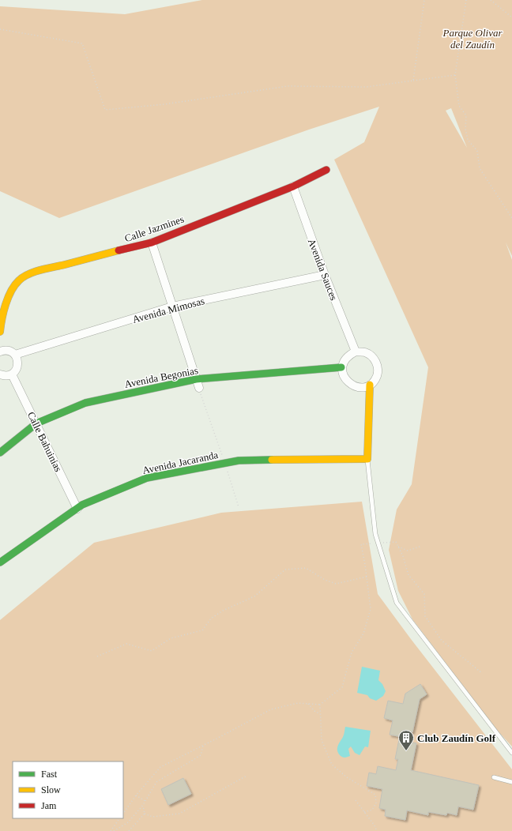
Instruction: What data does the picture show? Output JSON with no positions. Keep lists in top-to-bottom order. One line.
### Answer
{"streets":{"street":["Calle Jazmines","Avenida Sauces","Avenida Mimosas","Avenida Begonias","Calle Bahuinias","Avenida Jacaranda"]},"crossings":[["Calle Jazmines","Avenida Sauces"],["Avenida Sauces","Avenida Mimosas"],["Avenida Sauces","Avenida Begonias"],["Avenida Begonias","Calle Bahuinias"],["Calle Bahuinias","Avenida Jacaranda"]],"parks":["Parque Olivar del Zaudín"],"places":{"building":["Club Zaudín Golf"]},"legend":["Fast","Slow","Jam"]}
